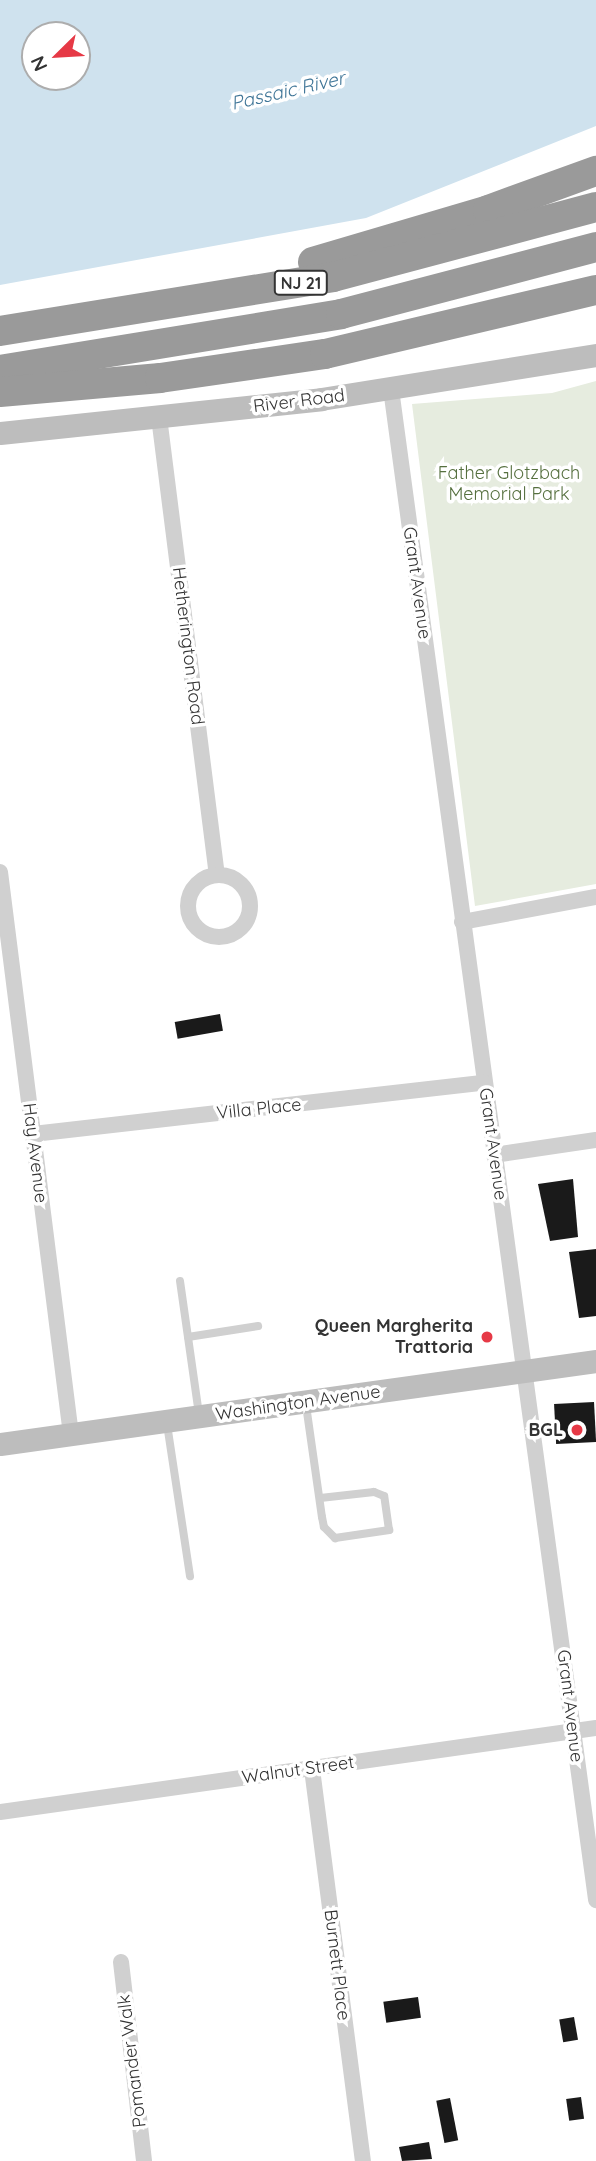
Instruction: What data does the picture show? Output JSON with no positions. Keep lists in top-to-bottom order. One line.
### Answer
{"streets":{"highway":["NJ 21"],"main road":["River Road","Washington Avenue"],"street":["Grant Avenue","Hetherington Road","Villa Place","Hay Avenue","Walnut Street","Burnett Place","Pomander Walk"]},"crossings":[["River Road","Grant Avenue"],["River Road","Hetherington Road"],["Grant Avenue","Villa Place"],["Grant Avenue","Washington Avenue"],["Grant Avenue","Walnut Street"],["Villa Place","Hay Avenue"],["Hay Avenue","Washington Avenue"],["Walnut Street","Burnett Place"]],"water":["Passaic River"],"parks":["Father Glotzbach Memorial Park"],"places":["Queen Margherita Trattoria","BGL"],"north":"bottom left"}
